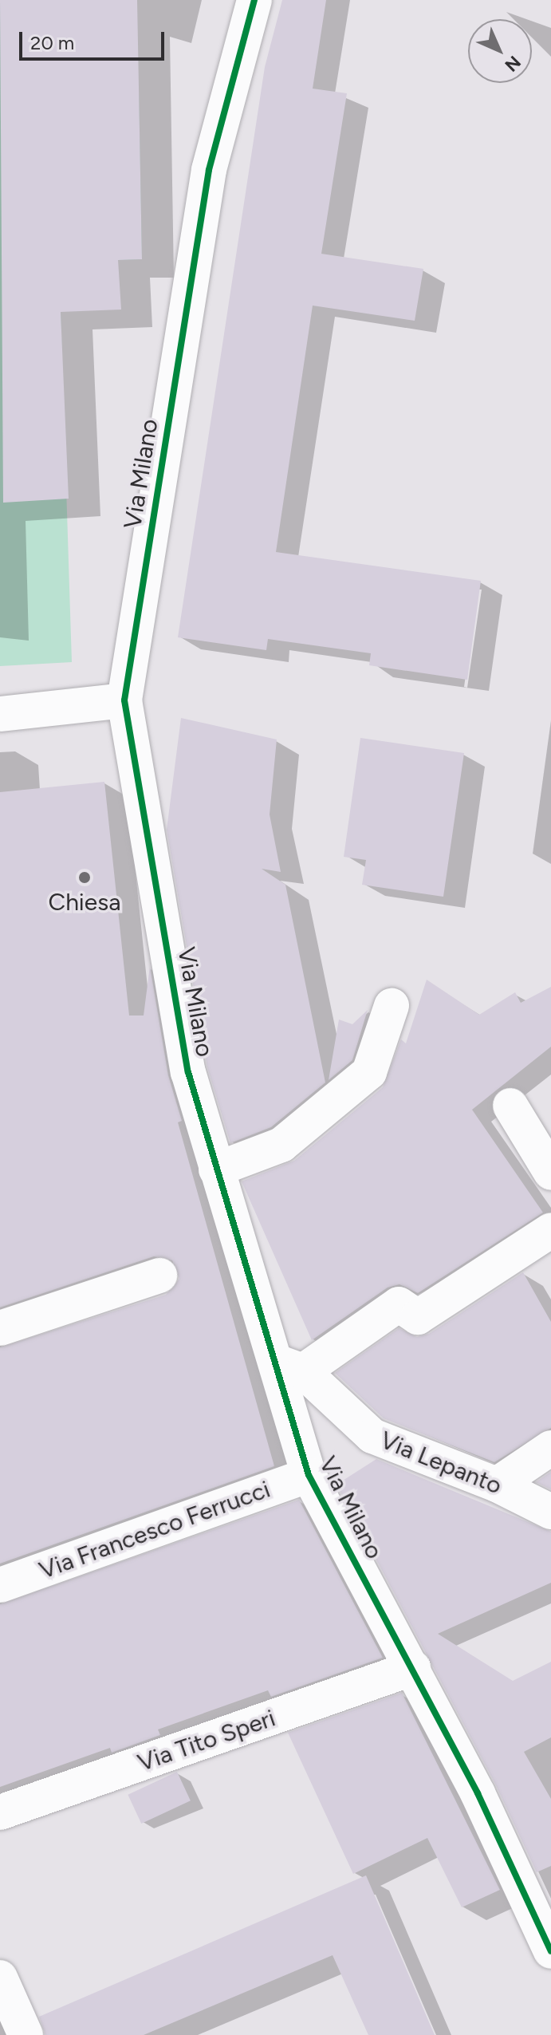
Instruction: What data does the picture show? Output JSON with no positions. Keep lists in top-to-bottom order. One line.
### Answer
{"streets":{"street":["Via Milano","Via Lepanto","Via Francesco Ferrucci","Via Tito Speri"]},"crossings":[["Via Milano","Via Lepanto"],["Via Milano","Via Francesco Ferrucci"],["Via Milano","Via Tito Speri"]],"places":["Chiesa"],"scale_bar":"20 m","north":"bottom right"}
